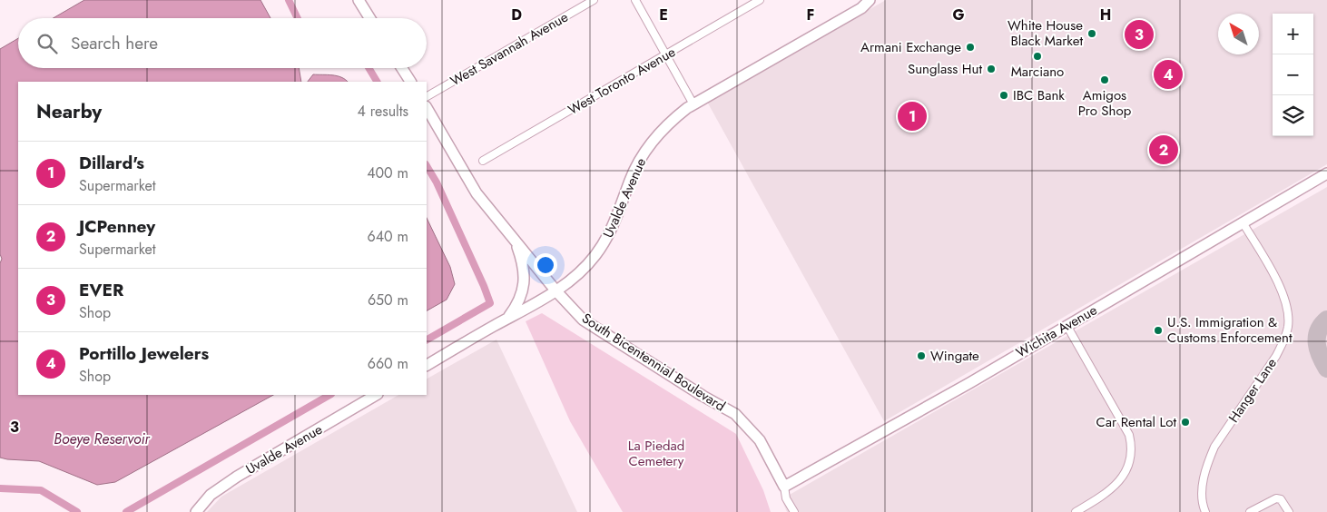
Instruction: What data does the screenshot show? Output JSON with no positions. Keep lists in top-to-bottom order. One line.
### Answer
{"streets":{"main road":["Uvalde Avenue","Wichita Avenue","South Bicentennial Boulevard"],"street":["West Savannah Avenue","West Toronto Avenue","Hanger Lane"]},"crossings":[["Uvalde Avenue","South Bicentennial Boulevard"],["Wichita Avenue","South Bicentennial Boulevard"],["Wichita Avenue","Hanger Lane"]],"water":["Boeye Reservoir"],"parks":["La Piedad Cemetery"],"places":["White House Black Market","Armani Exchange","Marciano","Sunglass Hut","Amigos Pro Shop","IBC Bank","U.S. Immigration & Customs Enforcement","Wingate","Car Rental Lot"],"north":"top left","page":{"map_buttons":["+","−"],"pins":["3","4","1","2"],"search":"Search here","heading":["Nearby","4 results"],"list":[{"mark":"1","name":"Dillard's","note":"Supermarket","value":"400 m"},{"mark":"2","name":"JCPenney","note":"Supermarket","value":"640 m"},{"mark":"3","name":"EVER","note":"Shop","value":"650 m"},{"mark":"4","name":"Portillo Jewelers","note":"Shop","value":"660 m"}]},"grid":{"columns":["D","E","F","G","H"],"rows":["3"]}}
